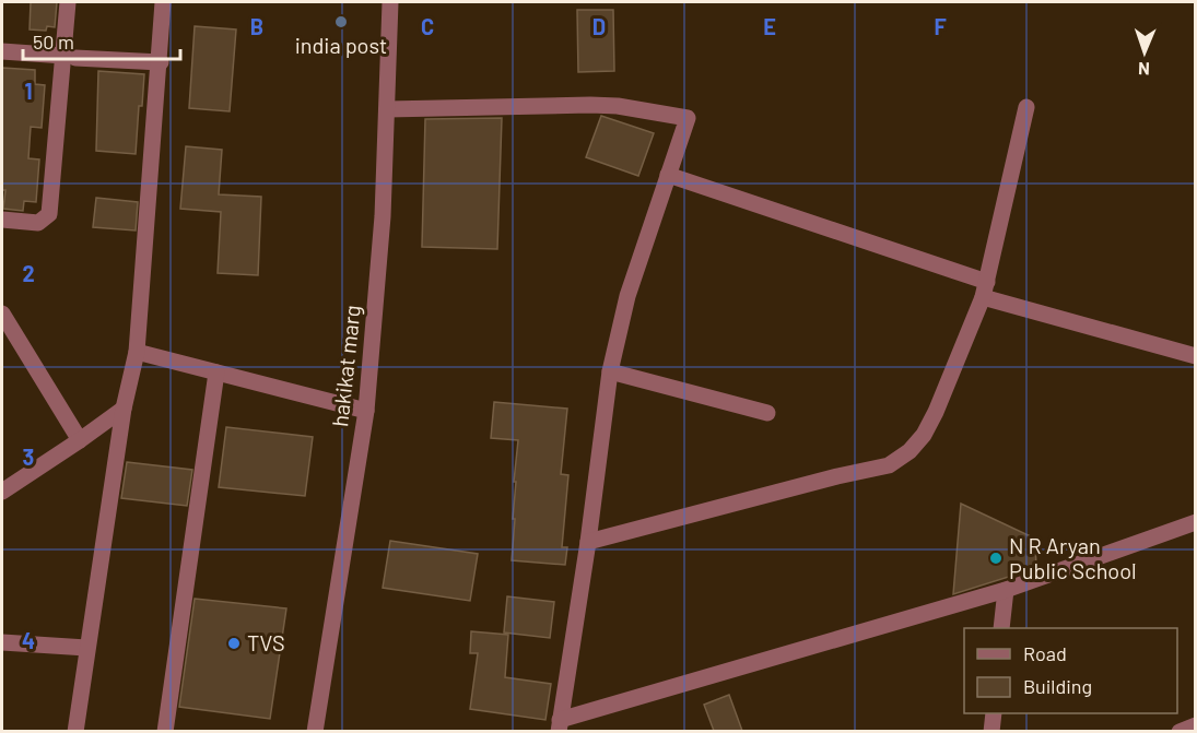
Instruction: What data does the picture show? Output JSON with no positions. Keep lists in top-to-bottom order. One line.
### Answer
{"streets":{"street":["hakikat marg"]},"places":["india post","N R Aryan Public School","TVS"],"legend":["Road","Building"],"scale_bar":"50 m","north":"bottom","grid":{"columns":["B","C","D","E","F"],"rows":["1","2","3","4"]}}
